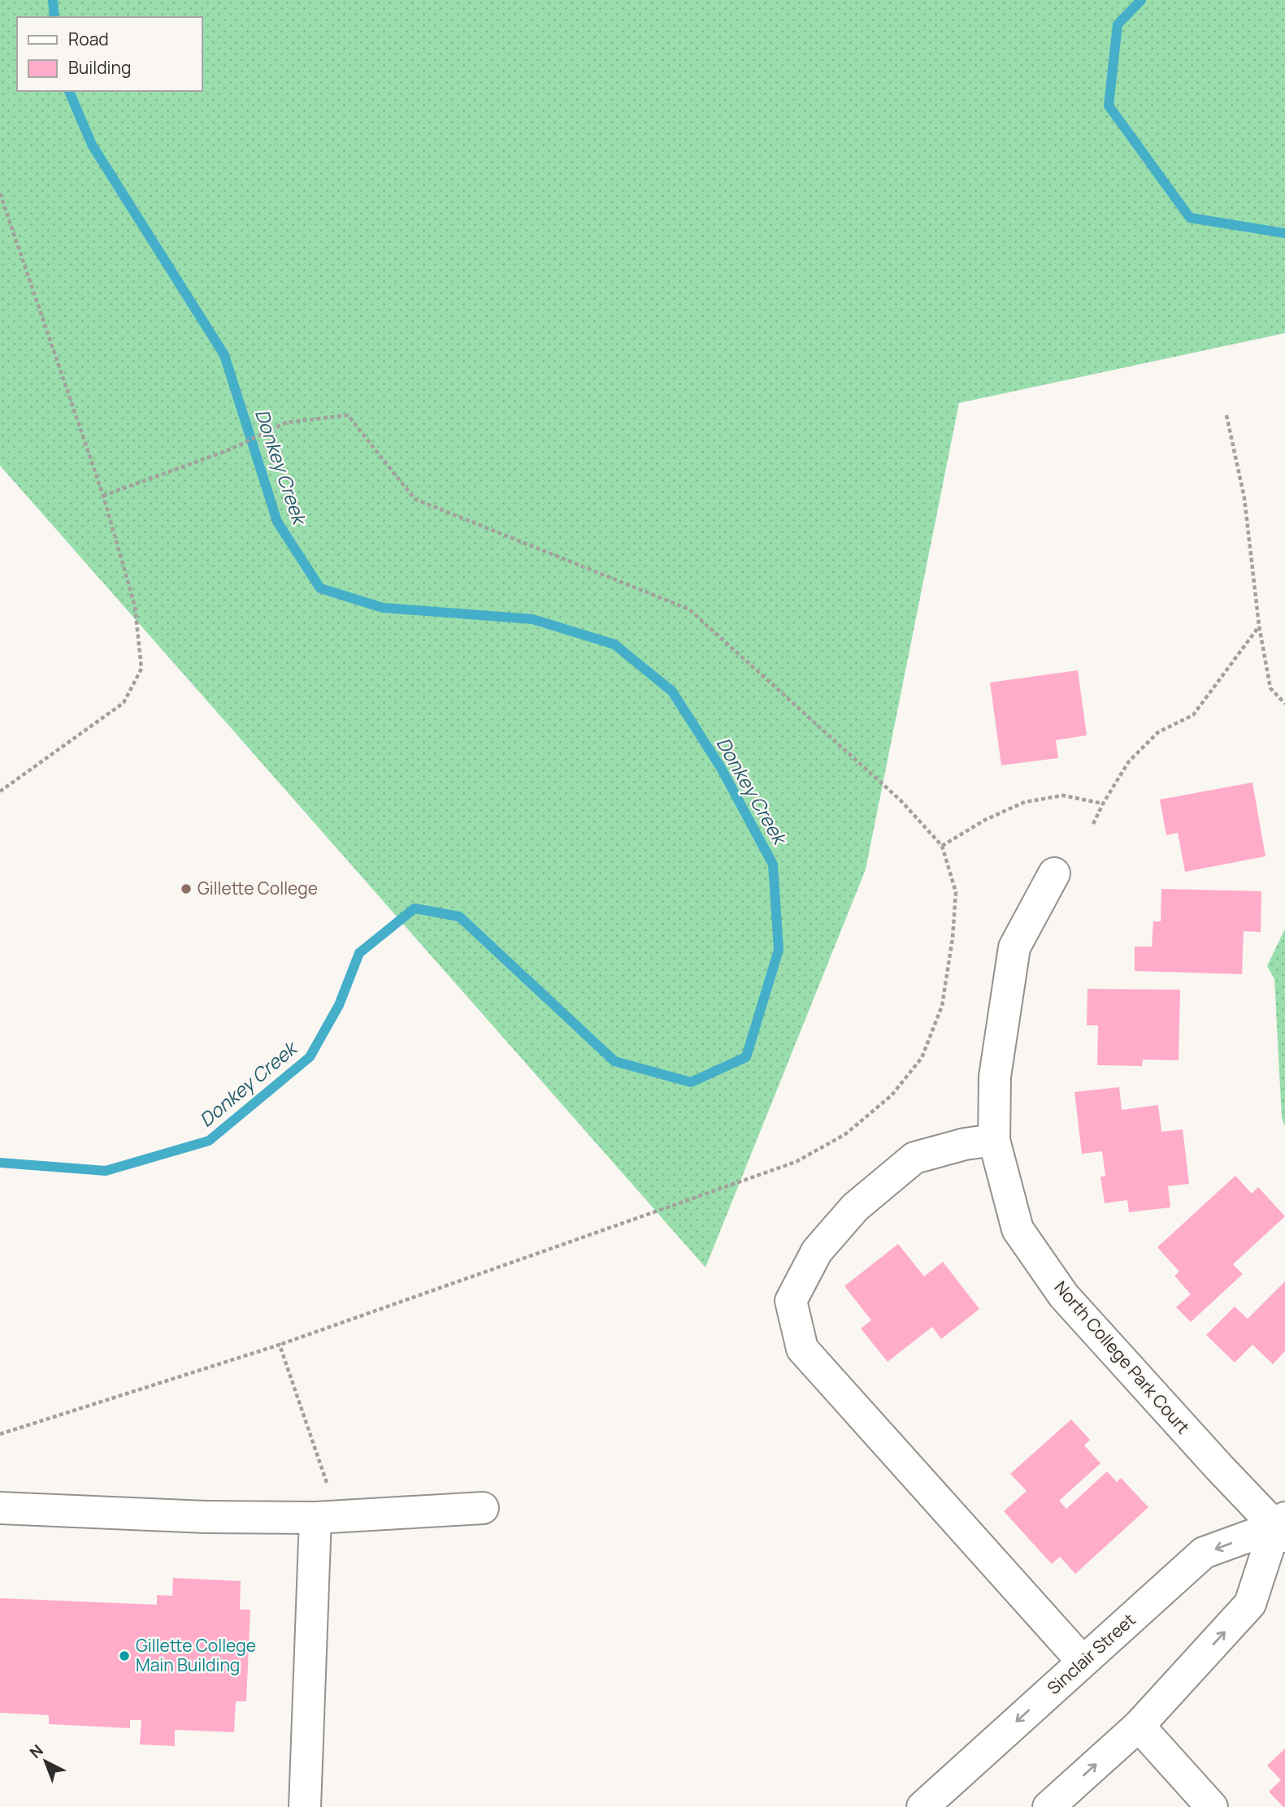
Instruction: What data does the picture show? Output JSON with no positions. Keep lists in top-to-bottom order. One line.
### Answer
{"streets":{"street":["North College Park Court","Sinclair Street"]},"crossings":[["North College Park Court","Sinclair Street"]],"water":["Donkey Creek"],"places":["Gillette College","Gillette College Main Building"],"legend":["Road","Building"],"north":"top left"}
